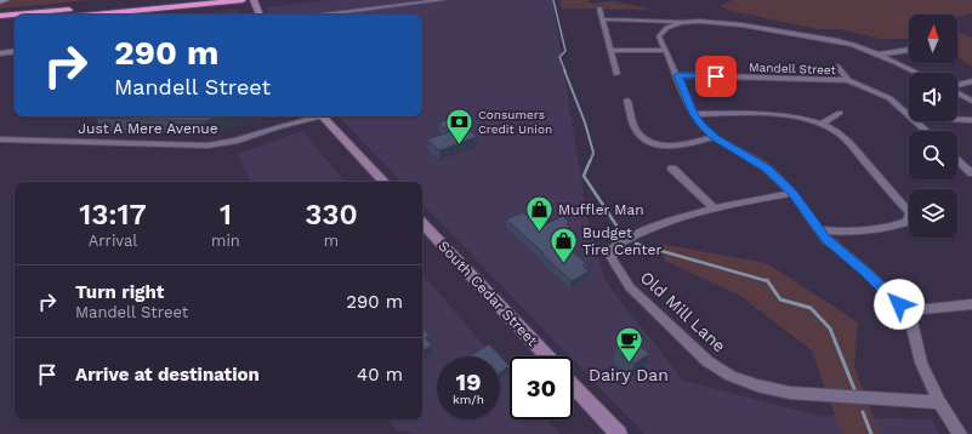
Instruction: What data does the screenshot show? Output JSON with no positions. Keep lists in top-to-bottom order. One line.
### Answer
{"streets":{"main road":["South Cedar Street"],"street":["Mandell Street","Just A Mere Avenue","Old Mill Lane"]},"places":{"bank":["Consumers Credit Union"],"shop":["Muffler Man","Budget Tire Center"],"cafe":["Dairy Dan"]},"north":"top","page":{"turn":["290 m","Mandell Street"],"eta":["13:17","Arrival","1","min","330","m"],"list":[{"name":"Turn right","note":"Mandell Street","value":"290 m"},{"name":"Arrive at destination","value":"40 m"}],"speed":"19 km/h","limit":"30"}}
